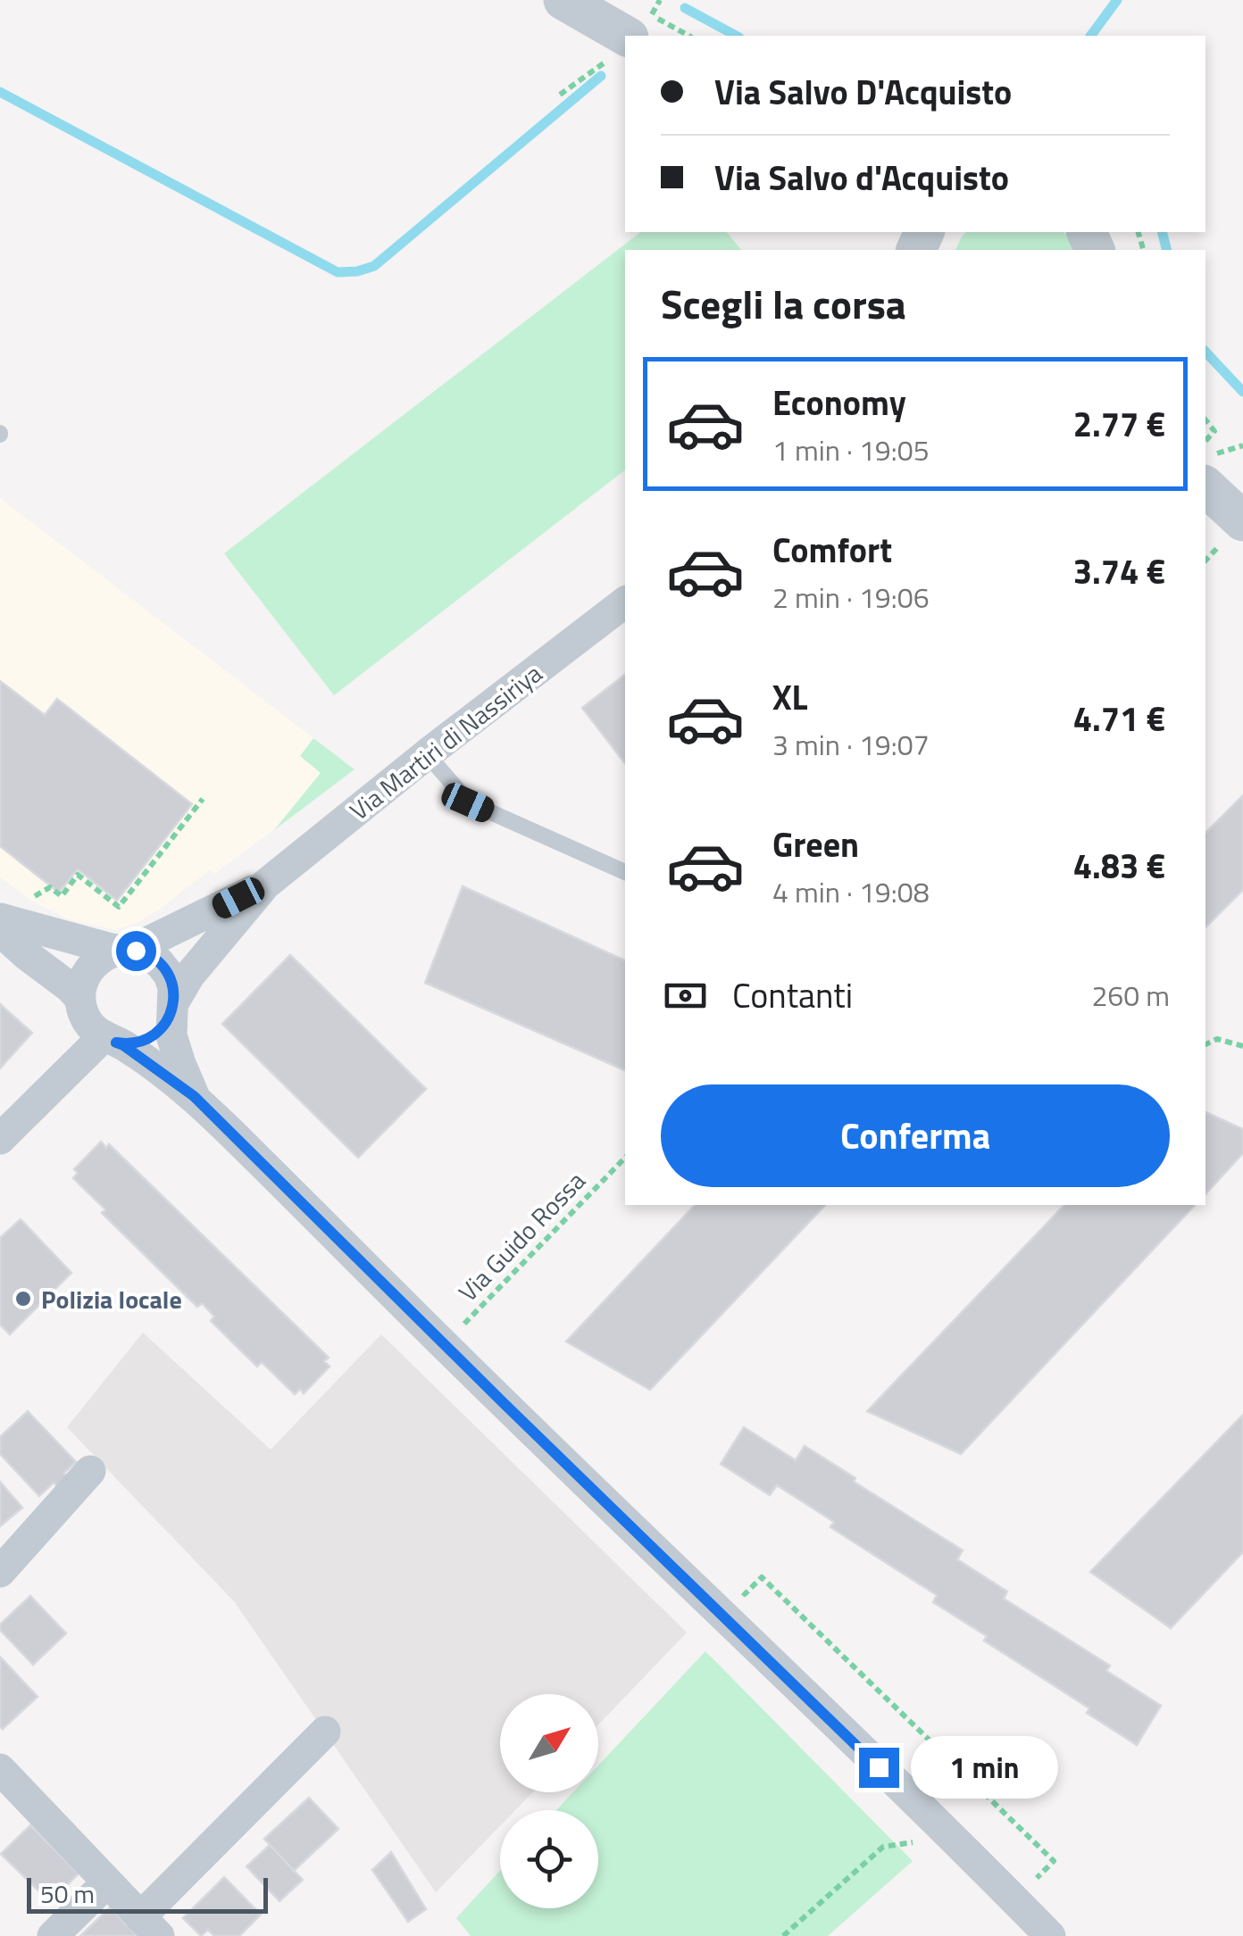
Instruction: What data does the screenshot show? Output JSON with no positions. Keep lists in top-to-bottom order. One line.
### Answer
{"streets":{"street":["Via Martiri di Nassiriya"],"path":["Via Guido Rossa"]},"places":["Polizia locale"],"scale_bar":"50 m","north":"top right","page":{"banner":["Via Salvo D'Acquisto","Via Salvo d'Acquisto"],"heading":"Scegli la corsa","list":[{"name":"Economy","note":"1 min · 19:05","value":"2.77 €"},{"name":"Comfort","note":"2 min · 19:06","value":"3.74 €"},{"name":"XL","note":"3 min · 19:07","value":"4.71 €"},{"name":"Green","note":"4 min · 19:08","value":"4.83 €"}],"pay":["Contanti","260 m"],"buttons":"Conferma","bubble":"1 min","scale":"50 m"}}
